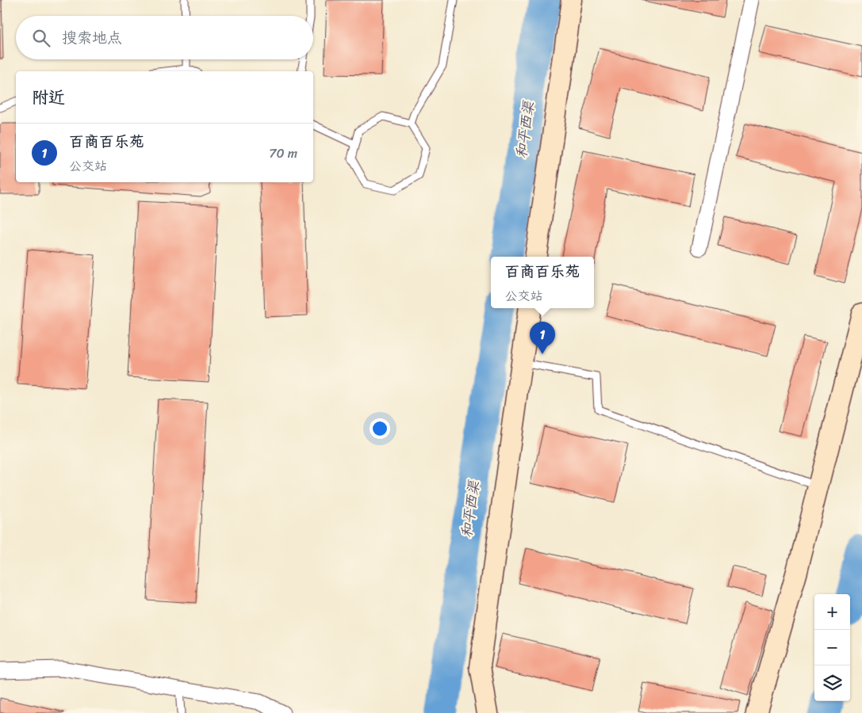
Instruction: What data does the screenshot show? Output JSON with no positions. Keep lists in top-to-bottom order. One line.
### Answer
{"water":["和平西渠"],"page":{"search":"搜索地点","heading":"附近","list":[{"mark":"1","name":"百商百乐苑","note":"公交站","value":"70 m"}],"popup":["百商百乐苑","公交站"],"pins":"1","map_buttons":["+","−"]}}
